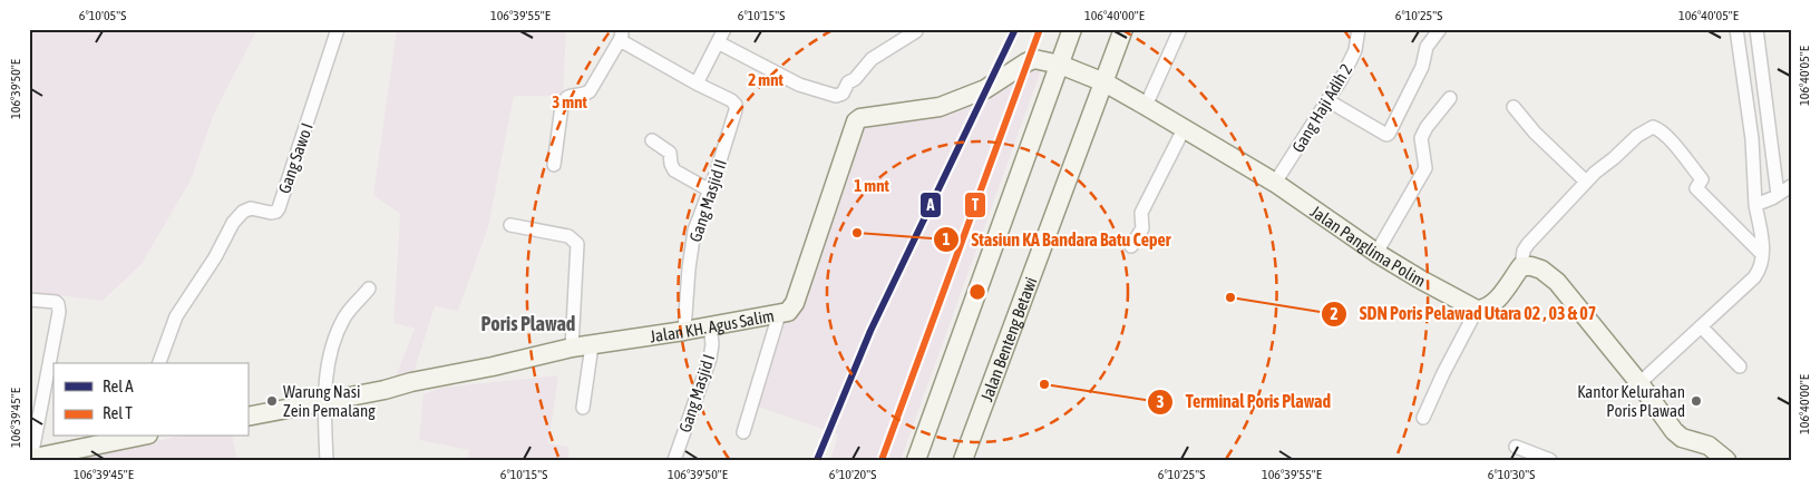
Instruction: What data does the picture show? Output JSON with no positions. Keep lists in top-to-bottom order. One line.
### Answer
{"streets":{"street":["Gang Haji Adih 2","Gang Sawo I","Gang Masjid II","Jalan Panglima Polim","Jalan KH. Agus Salim","Jalan Benteng Betawi","Gang Masjid I"]},"crossings":[["Gang Haji Adih 2","Jalan Panglima Polim"],["Gang Masjid II","Jalan KH. Agus Salim"],["Jalan Panglima Polim","Jalan KH. Agus Salim"],["Jalan Panglima Polim","Jalan Benteng Betawi"],["Jalan KH. Agus Salim","Gang Masjid I"]],"districts":["Poris Plawad"],"places":["Stasiun KA Bandara Batu Ceper","SDN Poris Pelawad Utara 02 , 03 & 07","Terminal Poris Plawad","Warung Nasi Zein Pemalang","Kantor Kelurahan Poris Plawad"],"lines":["rail line A","rail line T"],"legend":["Rel A","Rel T"],"coordinates":["6°10'05\"S","106°39'55\"E","6°10'15\"S","106°40'00\"E","6°10'25\"S","106°40'05\"E","106°39'50\"E","106°39'45\"E","6°10'20\"S","6°10'30\"S"],"rings":["2 mnt","3 mnt","1 mnt"]}
